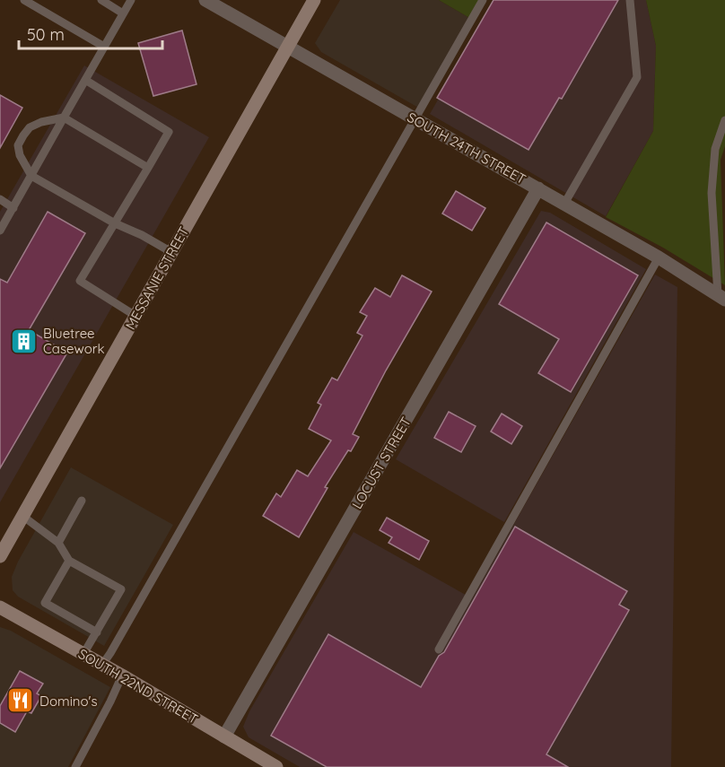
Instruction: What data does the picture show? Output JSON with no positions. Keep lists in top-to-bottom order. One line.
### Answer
{"streets":{"street":["SOUTH 24TH STREET","MESSANIE STREET","LOCUST STREET","SOUTH 22ND STREET"]},"crossings":[["SOUTH 24TH STREET","MESSANIE STREET"],["SOUTH 24TH STREET","LOCUST STREET"],["LOCUST STREET","SOUTH 22ND STREET"]],"places":{"building":["Bluetree Casework"],"restaurant":["Domino's"]},"scale_bar":"50 m"}
